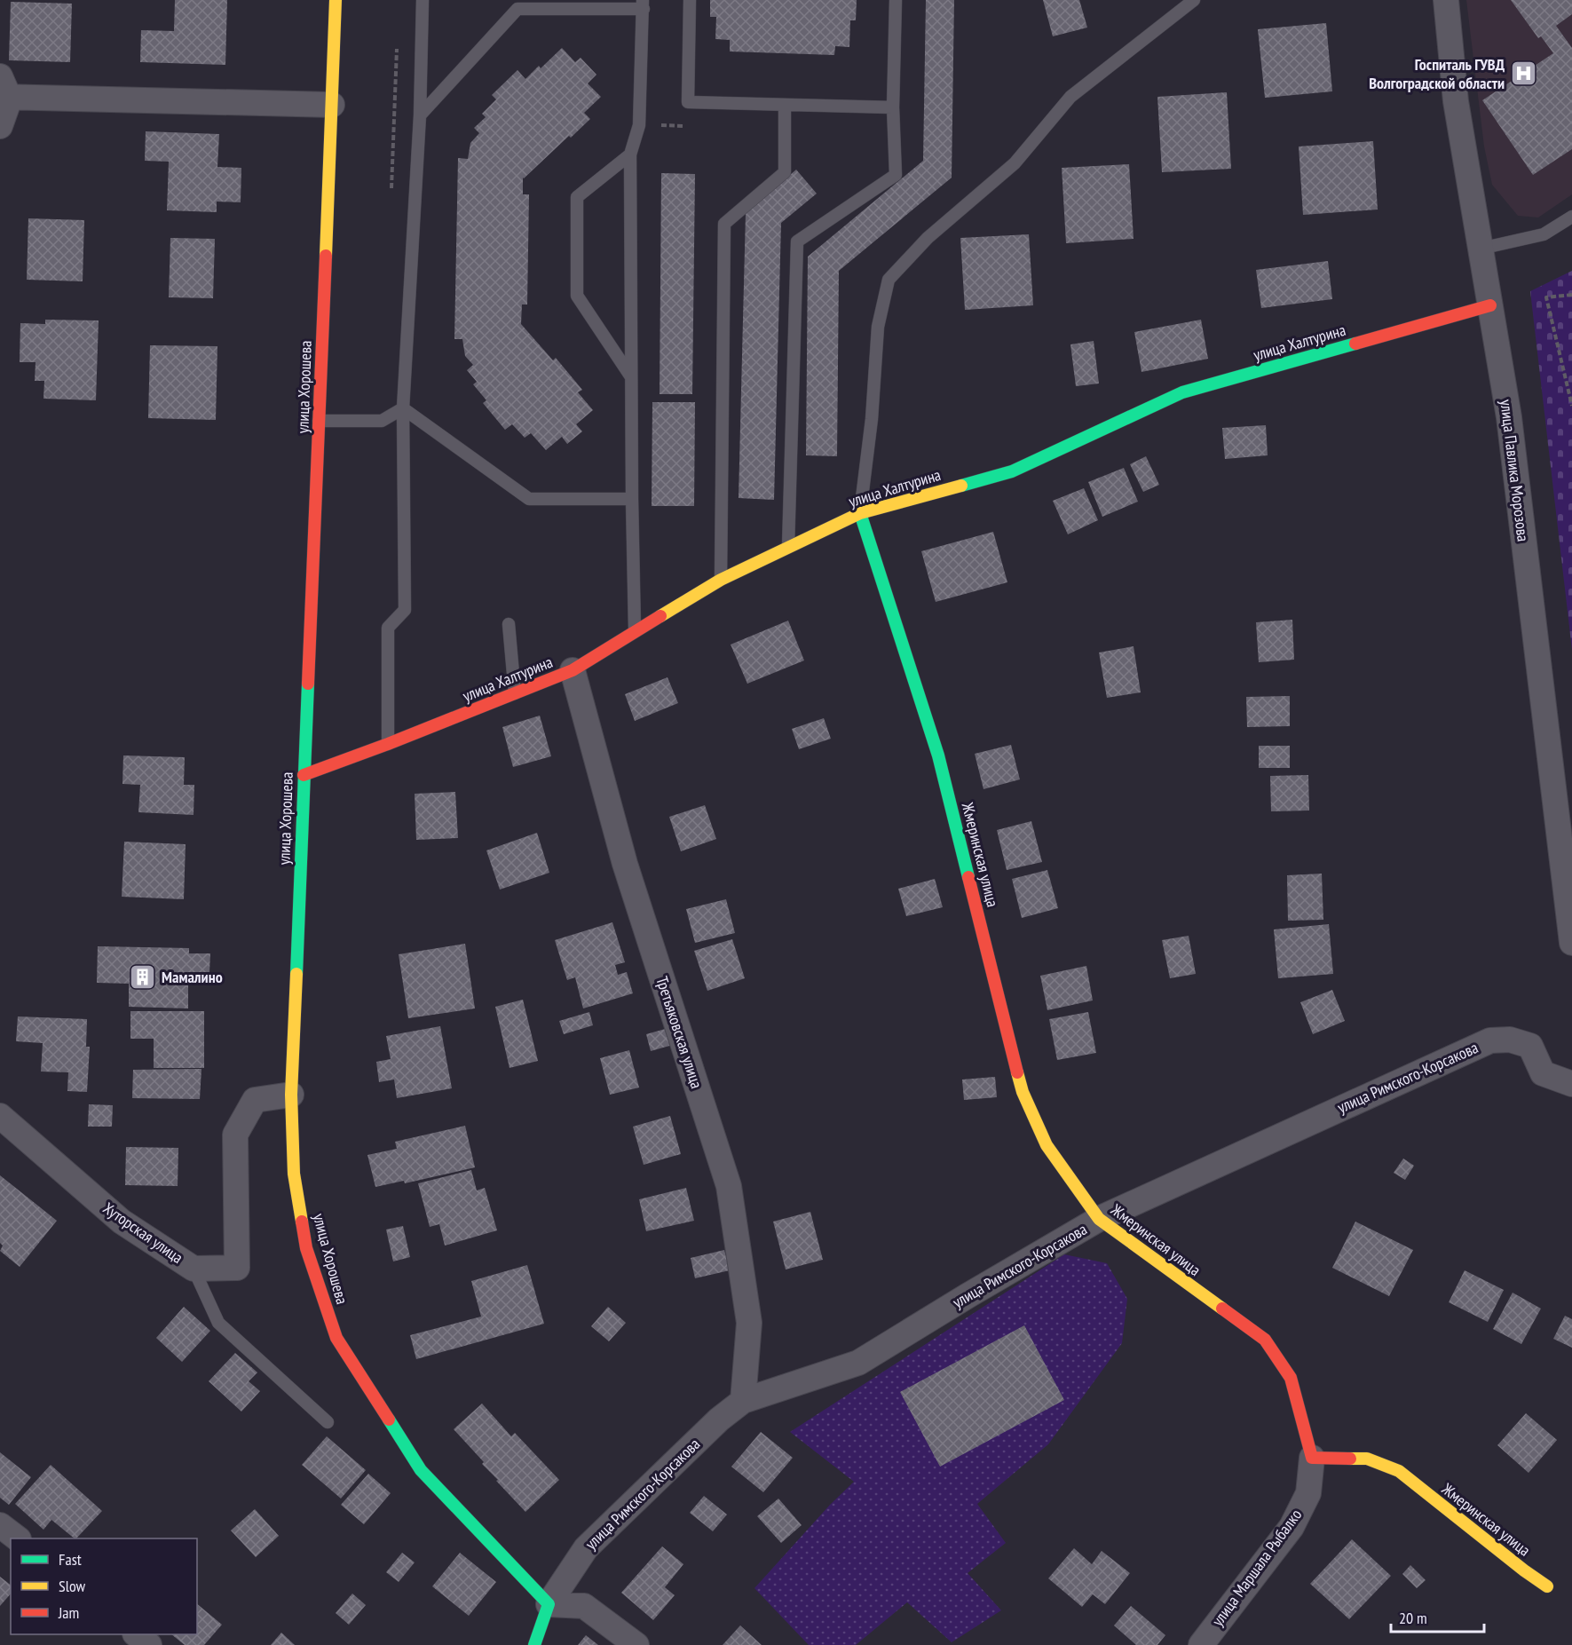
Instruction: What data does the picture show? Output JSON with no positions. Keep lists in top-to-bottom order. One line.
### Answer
{"streets":{"street":["улица Халтурина","улица Хорошева","улица Павлика Морозова","Жмеринская улица","Третьяковская улица","улица Римского-Корсакова","Хуторская улица","улица Маршала Рыбалко"]},"crossings":[["улица Халтурина","улица Хорошева"],["улица Халтурина","улица Павлика Морозова"],["улица Халтурина","Жмеринская улица"],["улица Халтурина","Третьяковская улица"],["улица Хорошева","улица Римского-Корсакова"],["улица Хорошева","Хуторская улица"],["Жмеринская улица","улица Римского-Корсакова"],["Жмеринская улица","улица Маршала Рыбалко"],["Третьяковская улица","улица Римского-Корсакова"]],"places":{"hospital":["Госпиталь ГУВД Волгоградской области"],"building":["Мамалино"]},"legend":["Fast","Slow","Jam"],"scale_bar":"20 m"}
